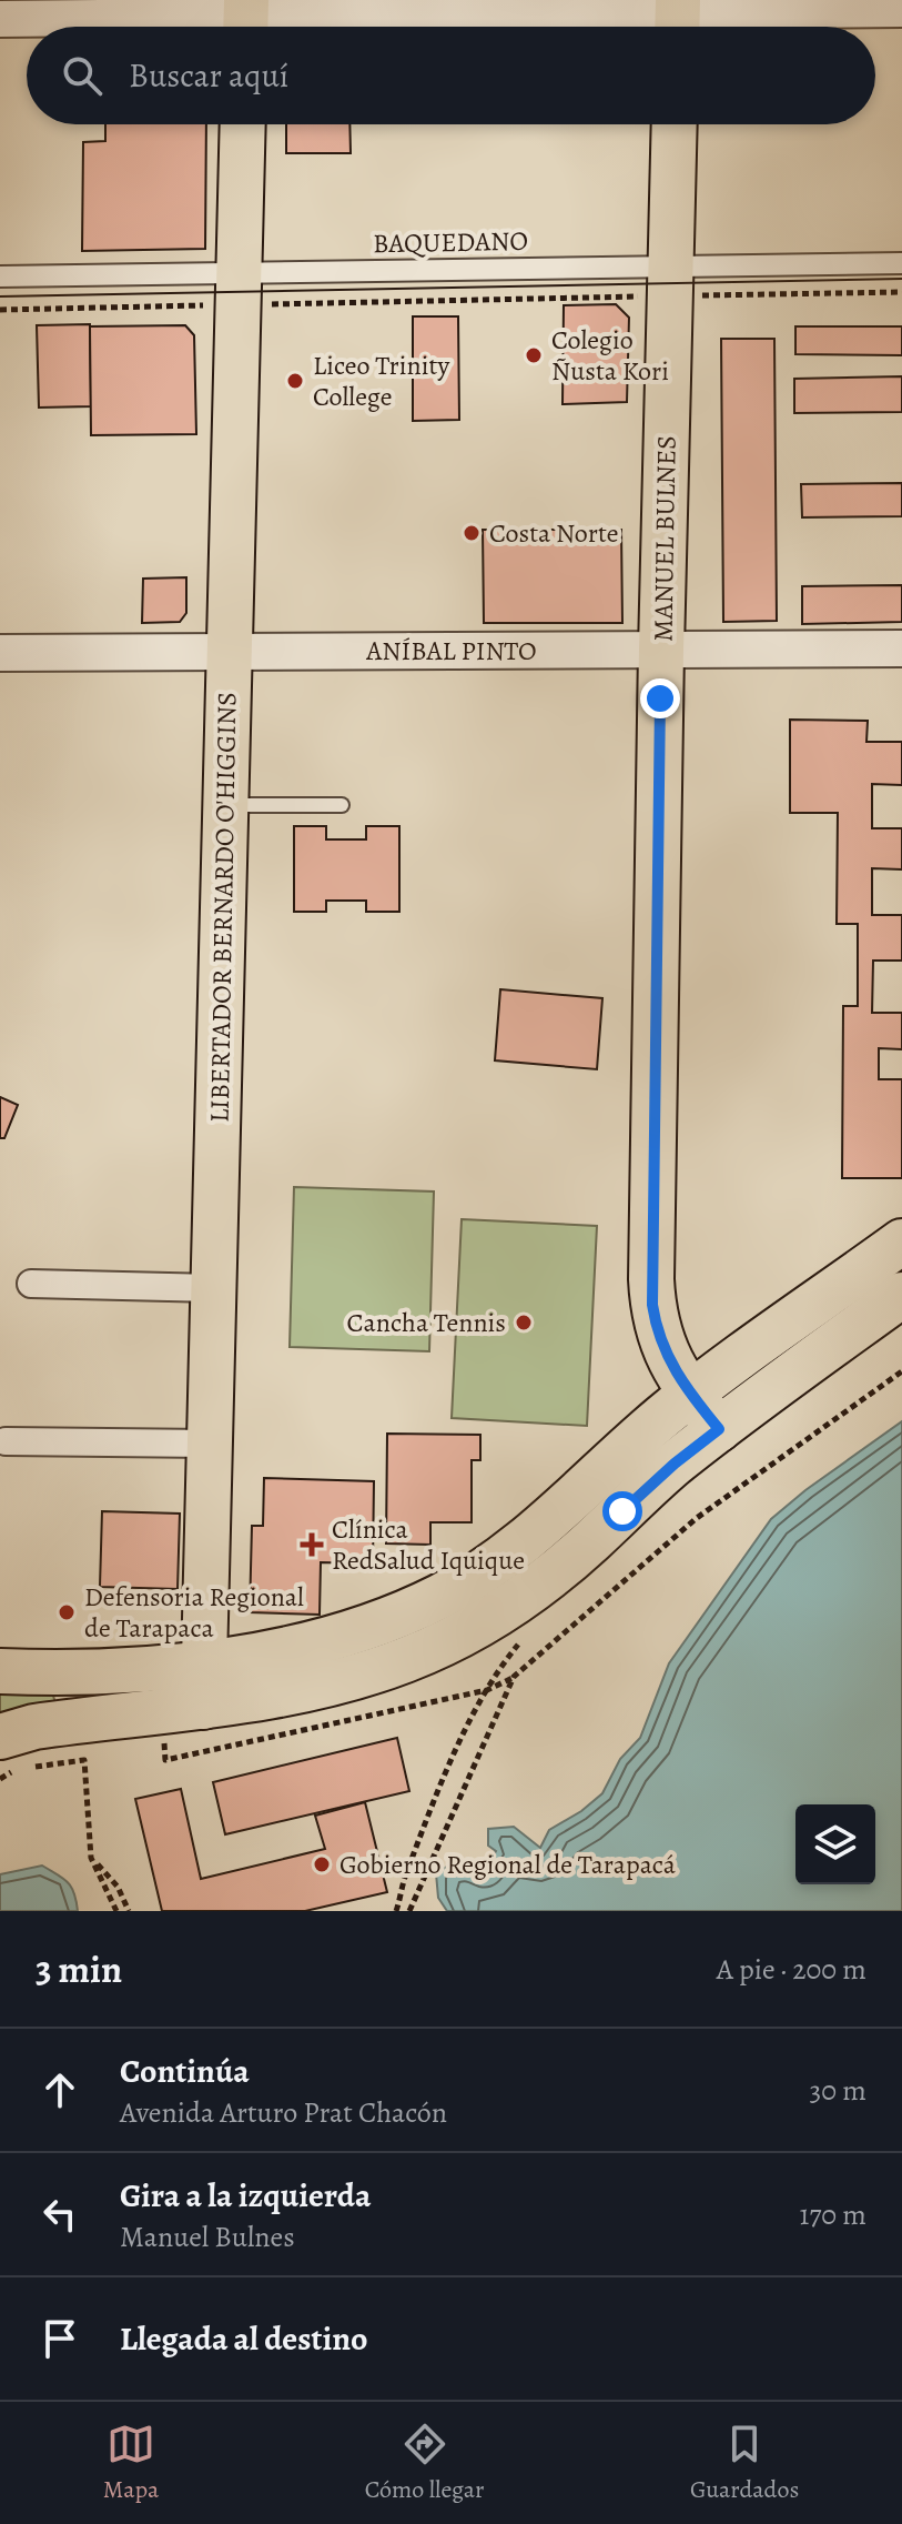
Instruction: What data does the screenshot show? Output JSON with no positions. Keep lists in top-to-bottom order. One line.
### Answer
{"streets":{"main road":["MANUEL BULNES","LIBERTADOR BERNARDO O'HIGGINS"],"street":["BAQUEDANO","ANÍBAL PINTO"]},"crossings":[["BAQUEDANO","MANUEL BULNES"],["BAQUEDANO","LIBERTADOR BERNARDO O'HIGGINS"],["MANUEL BULNES","ANÍBAL PINTO"],["ANÍBAL PINTO","LIBERTADOR BERNARDO O'HIGGINS"]],"places":{"other":["Colegio Ñusta Kori","Liceo Trinity College","Costa Norte","Cancha Tennis","Defensoria Regional de Tarapaca","Gobierno Regional de Tarapacá"],"health":["Clínica RedSalud Iquique"]},"page":{"search":"Buscar aquí","heading":["3 min","A pie · 200 m"],"list":[["Continúa","Avenida Arturo Prat Chacón","30 m"],["Gira a la izquierda","Manuel Bulnes","170 m"],"Llegada al destino"],"nav":["Mapa","Cómo llegar","Guardados"]}}
